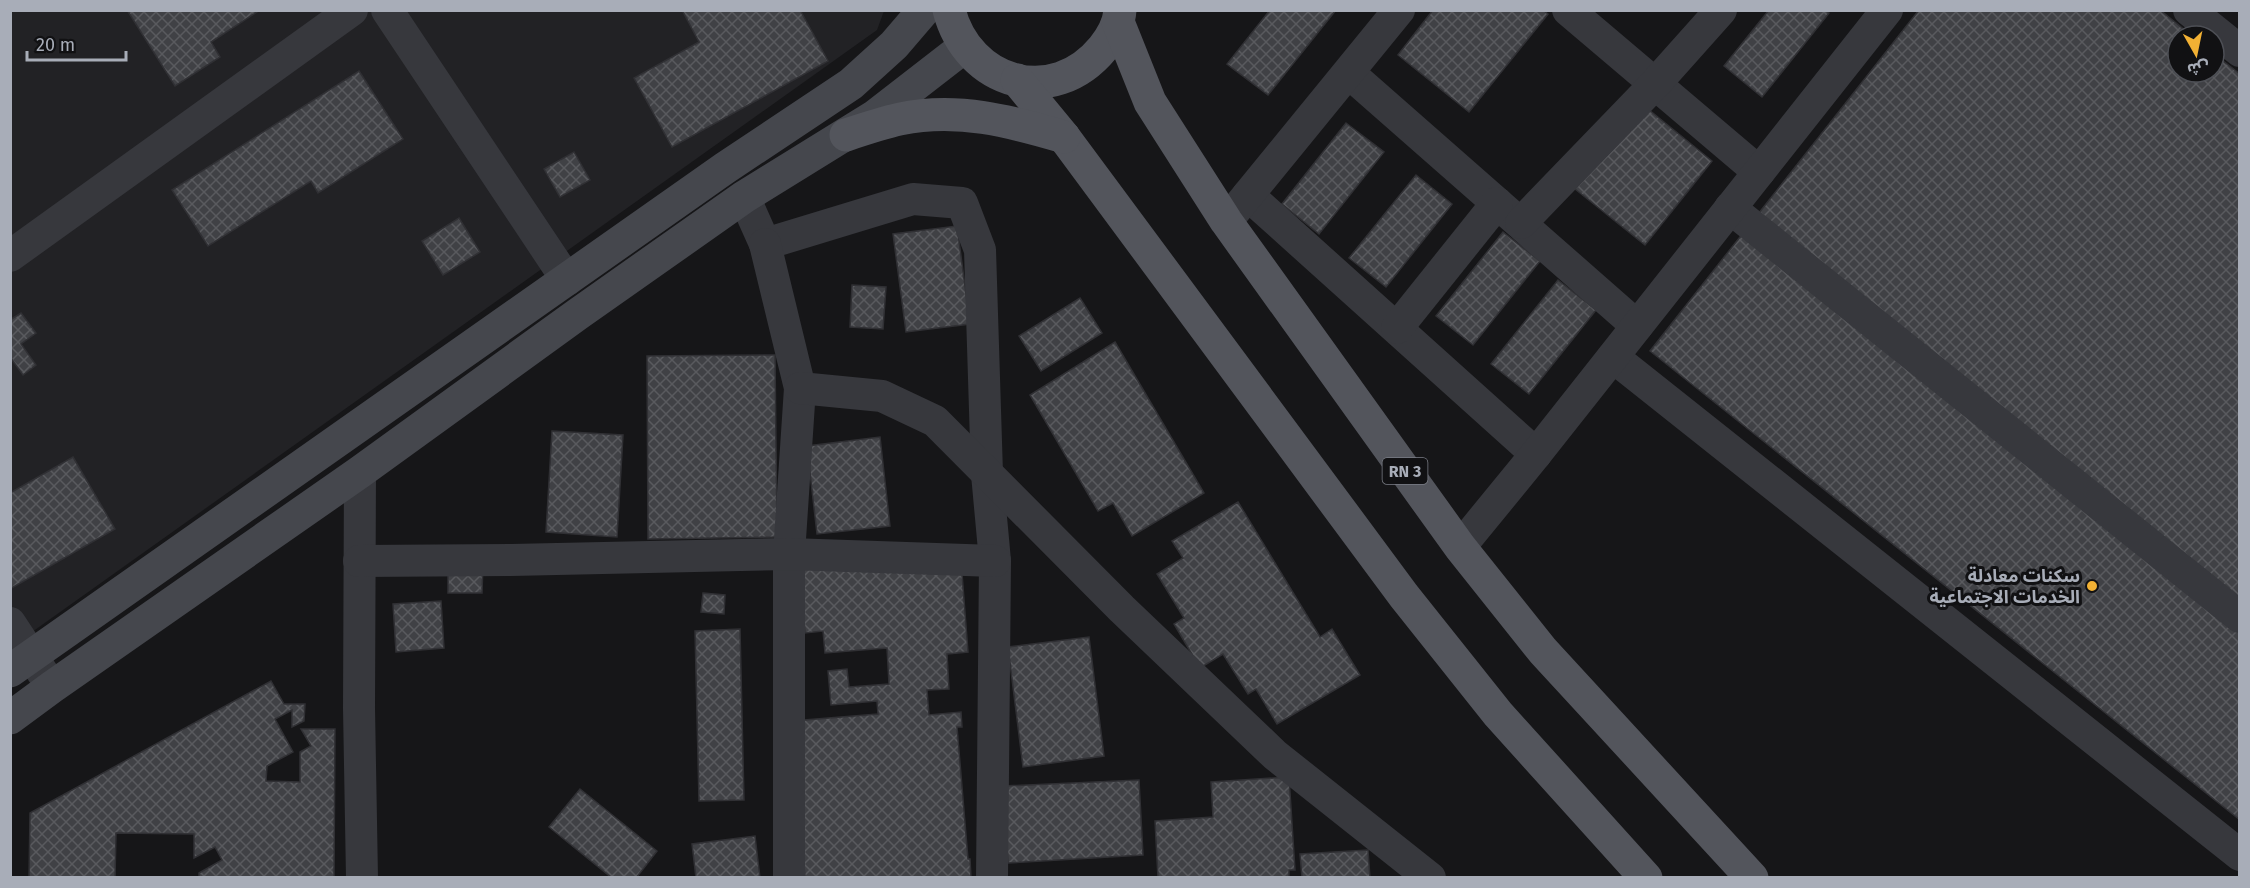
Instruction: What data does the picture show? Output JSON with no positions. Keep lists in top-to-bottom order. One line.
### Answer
{"streets":{"main road":["RN 3"]},"places":["سكنات معادلة الخدمات الاجتماعية"],"scale_bar":"20 m","north":"bottom"}
